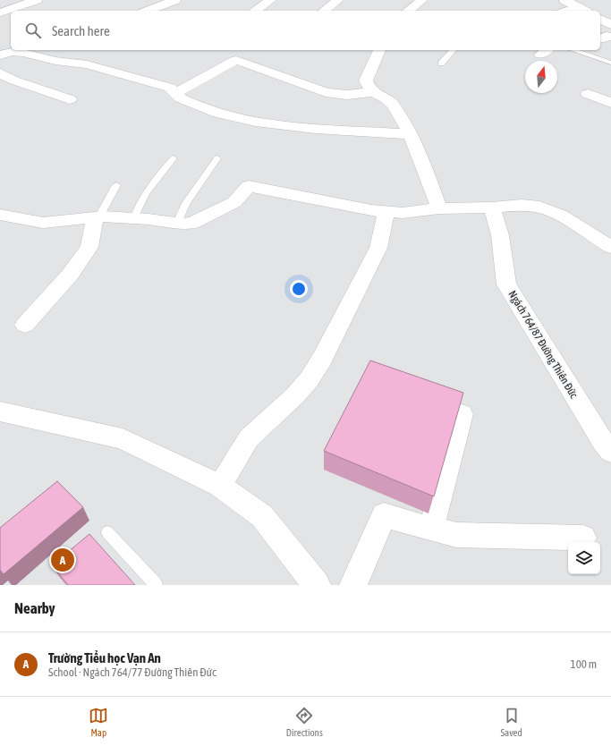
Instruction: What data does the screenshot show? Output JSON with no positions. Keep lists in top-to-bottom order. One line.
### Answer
{"streets":{"street":["Ngách 764/87 Đường Thiên Đức"]},"north":"top","page":{"search":"Search here","pins":"A","heading":"Nearby","list":[{"mark":"A","name":"Trường Tiểu học Vạn An","note":"School · Ngách 764/77 Đường Thiên Đức","value":"100 m"}],"nav":["Map","Directions","Saved"]}}
